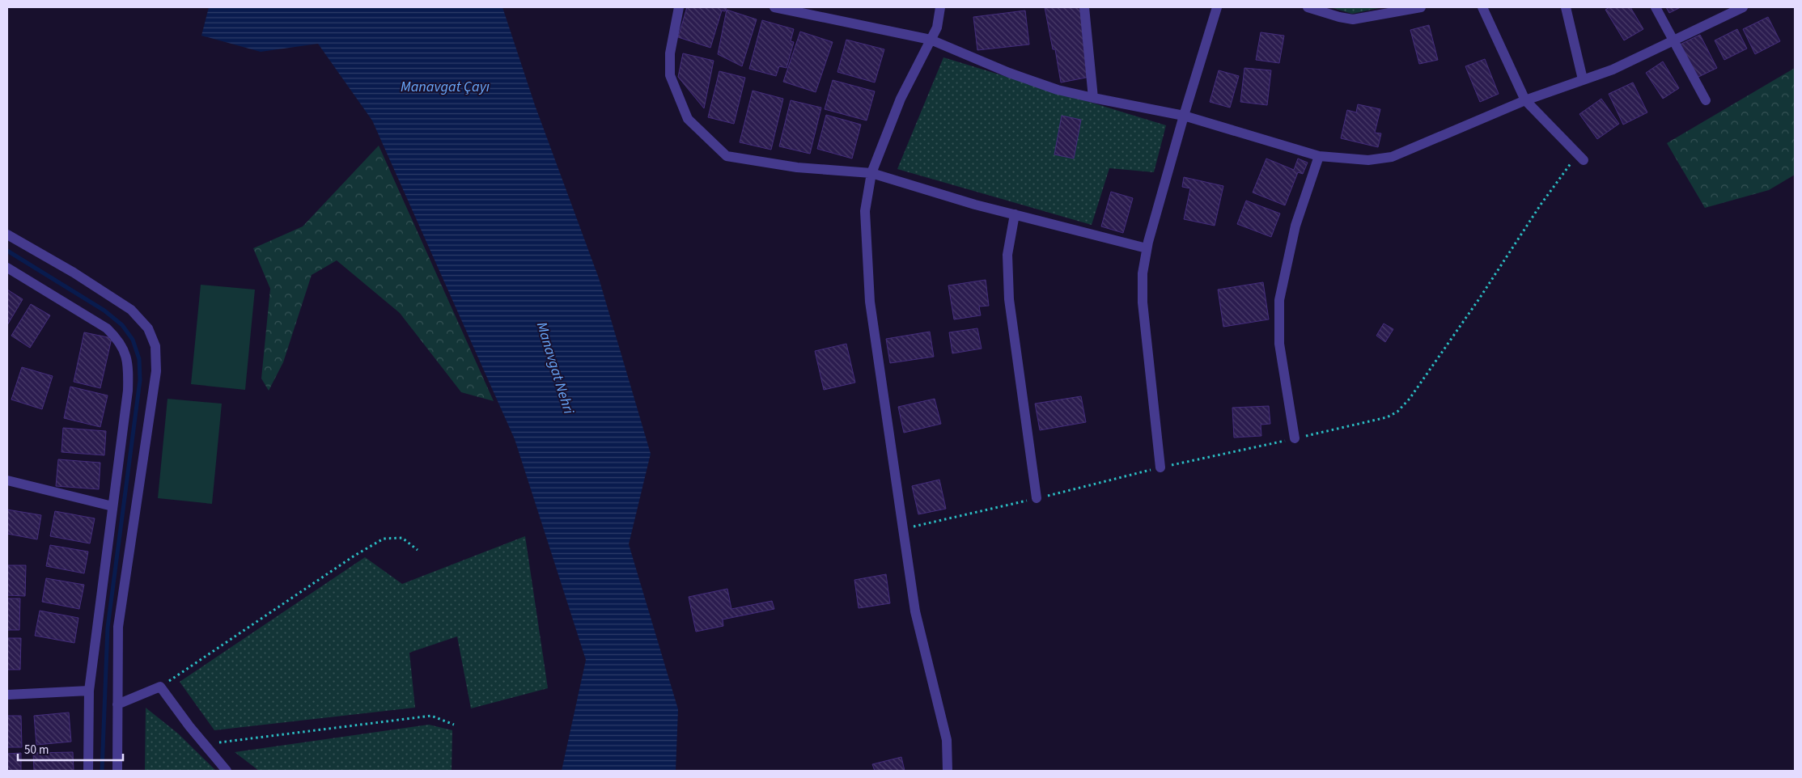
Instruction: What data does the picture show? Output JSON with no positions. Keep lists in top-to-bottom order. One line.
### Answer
{"water":["Manavgat Çayı","Manavgat Nehri"],"scale_bar":"50 m"}
